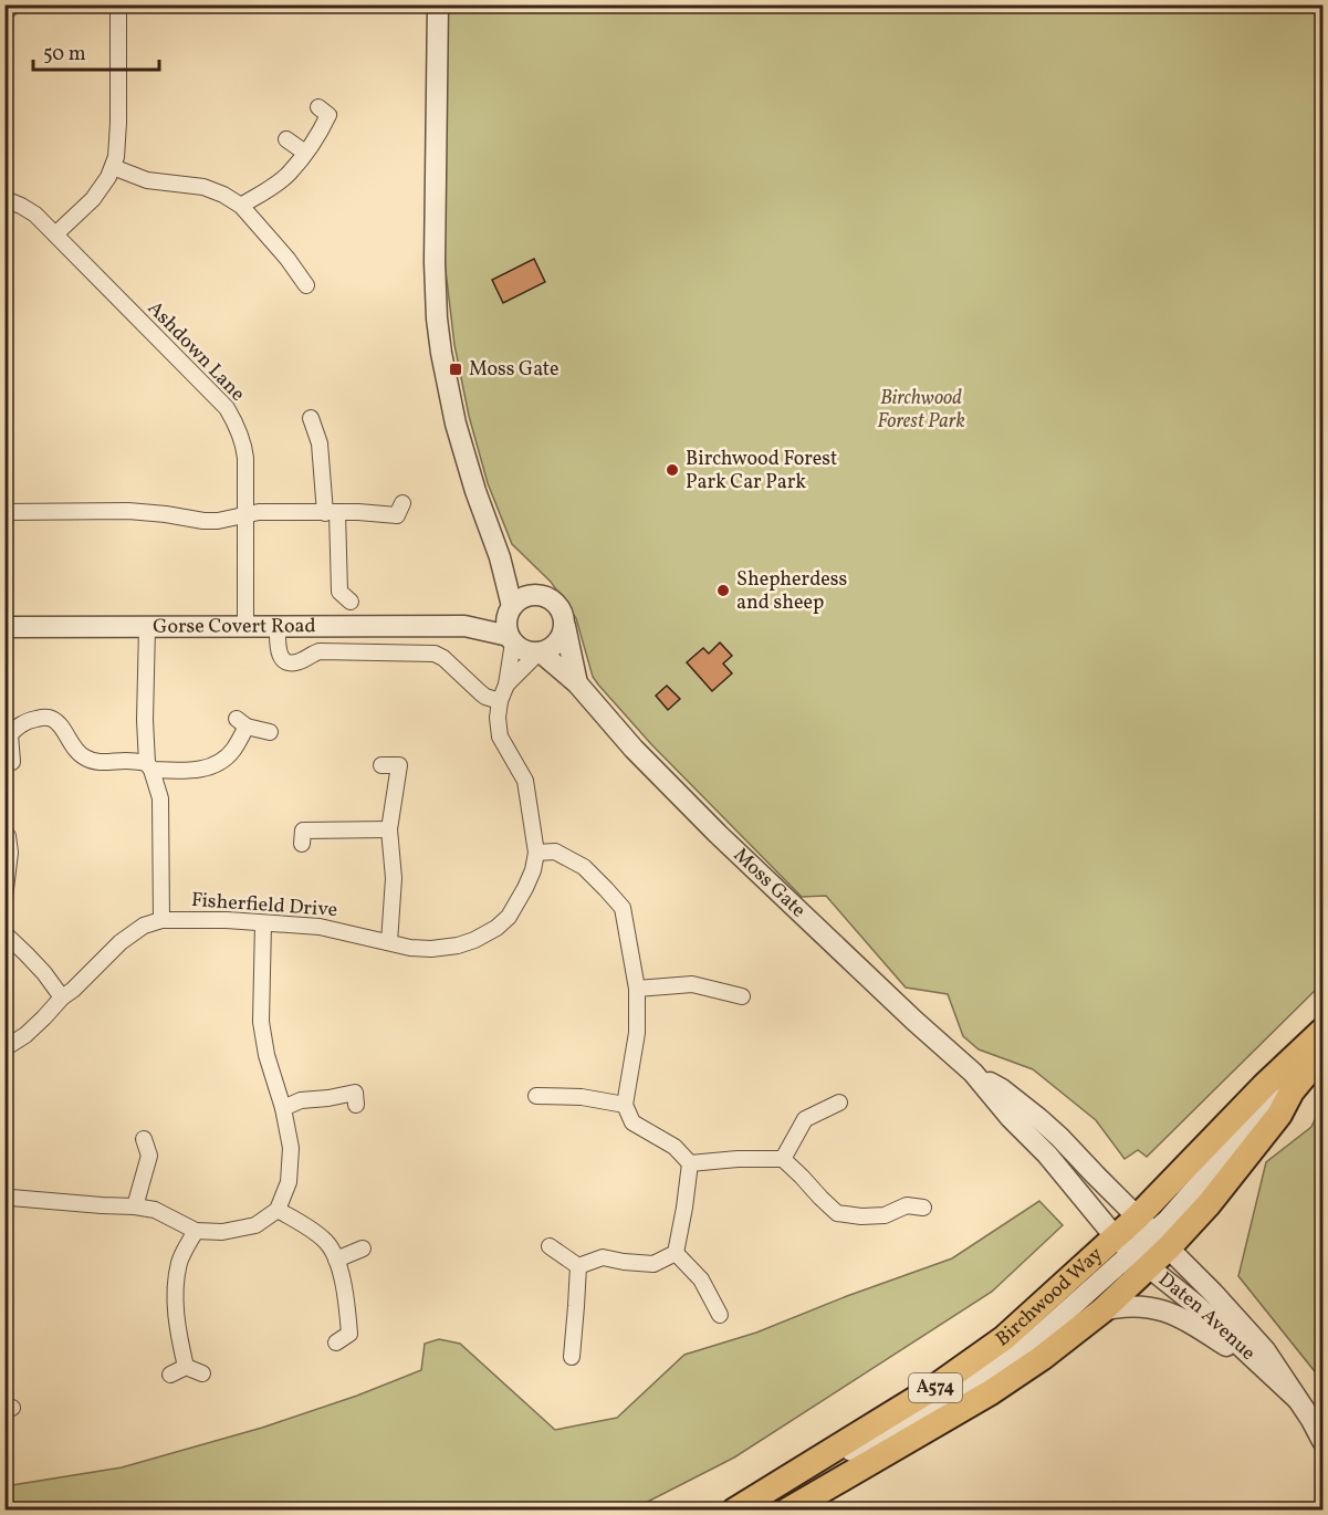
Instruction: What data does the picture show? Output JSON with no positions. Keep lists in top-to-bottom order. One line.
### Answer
{"streets":{"main road":["Birchwood Way","A574"],"street":["Ashdown Lane","Gorse Covert Road","Moss Gate","Fisherfield Drive","Daten Avenue"]},"crossings":[["Ashdown Lane","Gorse Covert Road"],["Gorse Covert Road","Moss Gate"],["Gorse Covert Road","Fisherfield Drive"],["Moss Gate","Fisherfield Drive"],["Moss Gate","Birchwood Way"],["Moss Gate","Daten Avenue"],["Birchwood Way","Daten Avenue"]],"parks":["Birchwood Forest Park"],"places":{"transit":["Moss Gate"],"other":["Birchwood Forest Park Car Park","Shepherdess and sheep"]},"scale_bar":"50 m"}
